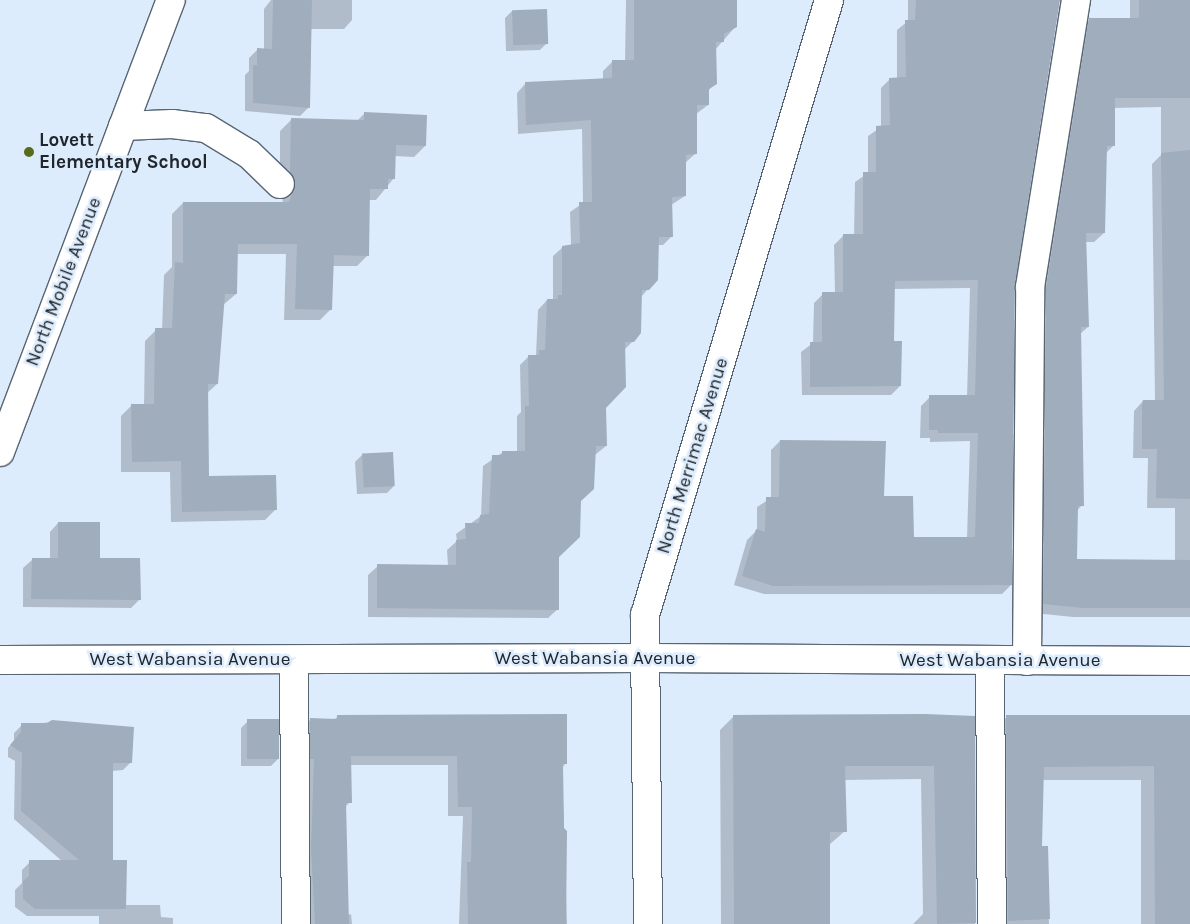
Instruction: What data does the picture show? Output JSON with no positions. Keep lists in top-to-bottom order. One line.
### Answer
{"streets":{"street":["North Mobile Avenue","North Merrimac Avenue","West Wabansia Avenue"]},"crossings":[["North Merrimac Avenue","West Wabansia Avenue"]],"places":["Lovett Elementary School"]}
